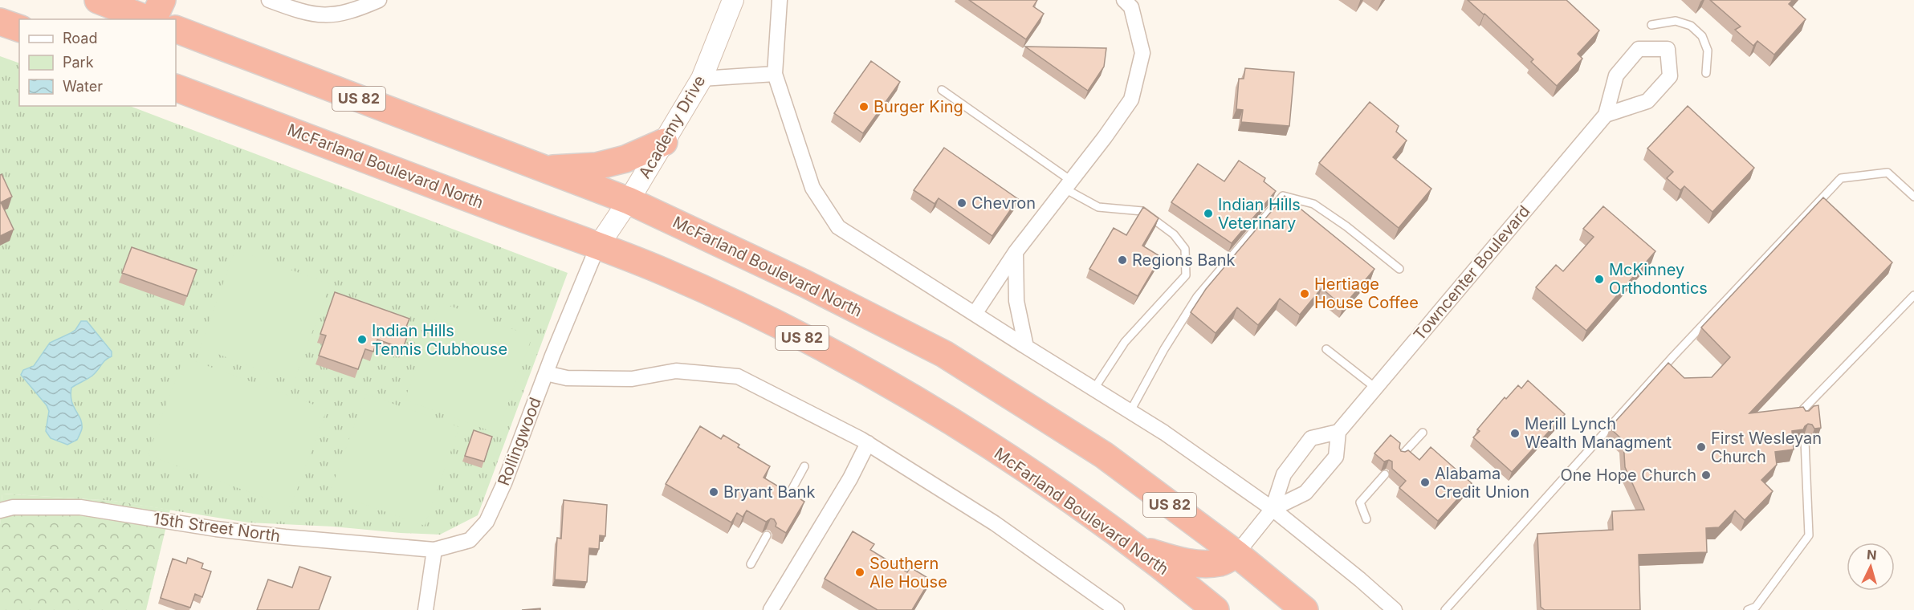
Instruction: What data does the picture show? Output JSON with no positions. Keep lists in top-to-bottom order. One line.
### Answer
{"streets":{"highway":["US 82","McFarland Boulevard North"],"street":["Academy Drive","Towncenter Boulevard","Rollingwood","15th Street North"]},"crossings":[["Academy Drive","McFarland Boulevard North"],["Academy Drive","Rollingwood"],["McFarland Boulevard North","Rollingwood"],["Rollingwood","15th Street North"]],"places":["Burger King","Chevron","Indian Hills Veterinary","Regions Bank","McKinney Orthodontics","Hertiage House Coffee","Indian Hills Tennis Clubhouse","Merill Lynch Wealth Managment","First Wesleyan Church","One Hope Church","Alabama Credit Union","Bryant Bank","Southern Ale House"],"legend":["Road","Park","Water"],"north":"top"}
